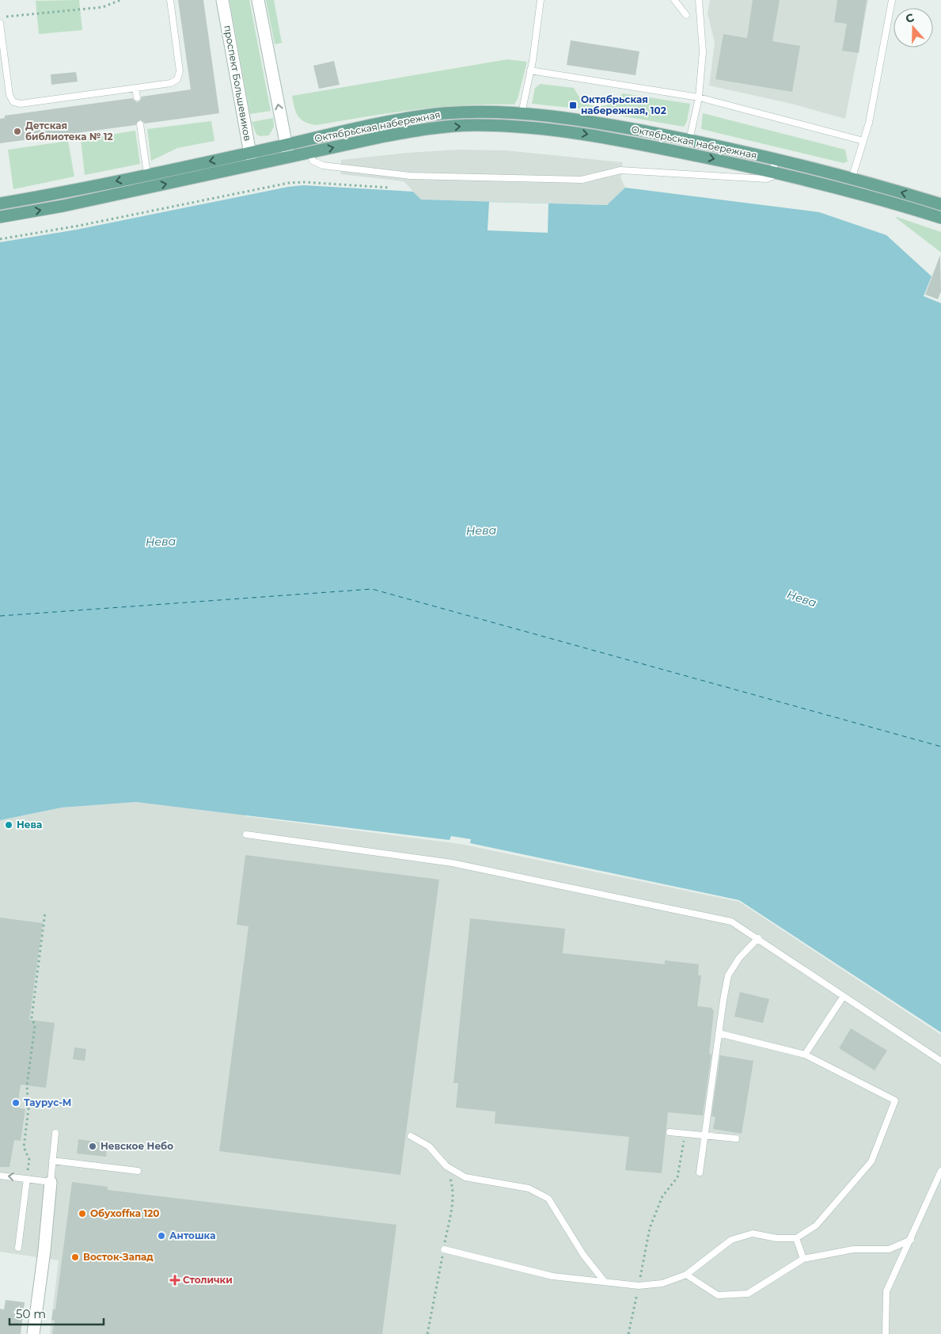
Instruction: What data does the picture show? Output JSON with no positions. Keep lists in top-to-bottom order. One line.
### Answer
{"streets":{"main road":["проспект Большевиков","Октябрьская набережная"]},"crossings":[["проспект Большевиков","Октябрьская набережная"]],"water":["Нева"],"places":{"transit":["Октябрьская набережная, 102"],"other":["Детская библиотека № 12","Нева","Таурус-М","Невское Небо","Обухоffка 120","Антошка","Восток-Запад"],"health":["Столички"]},"scale_bar":"50 m","north":"top"}
